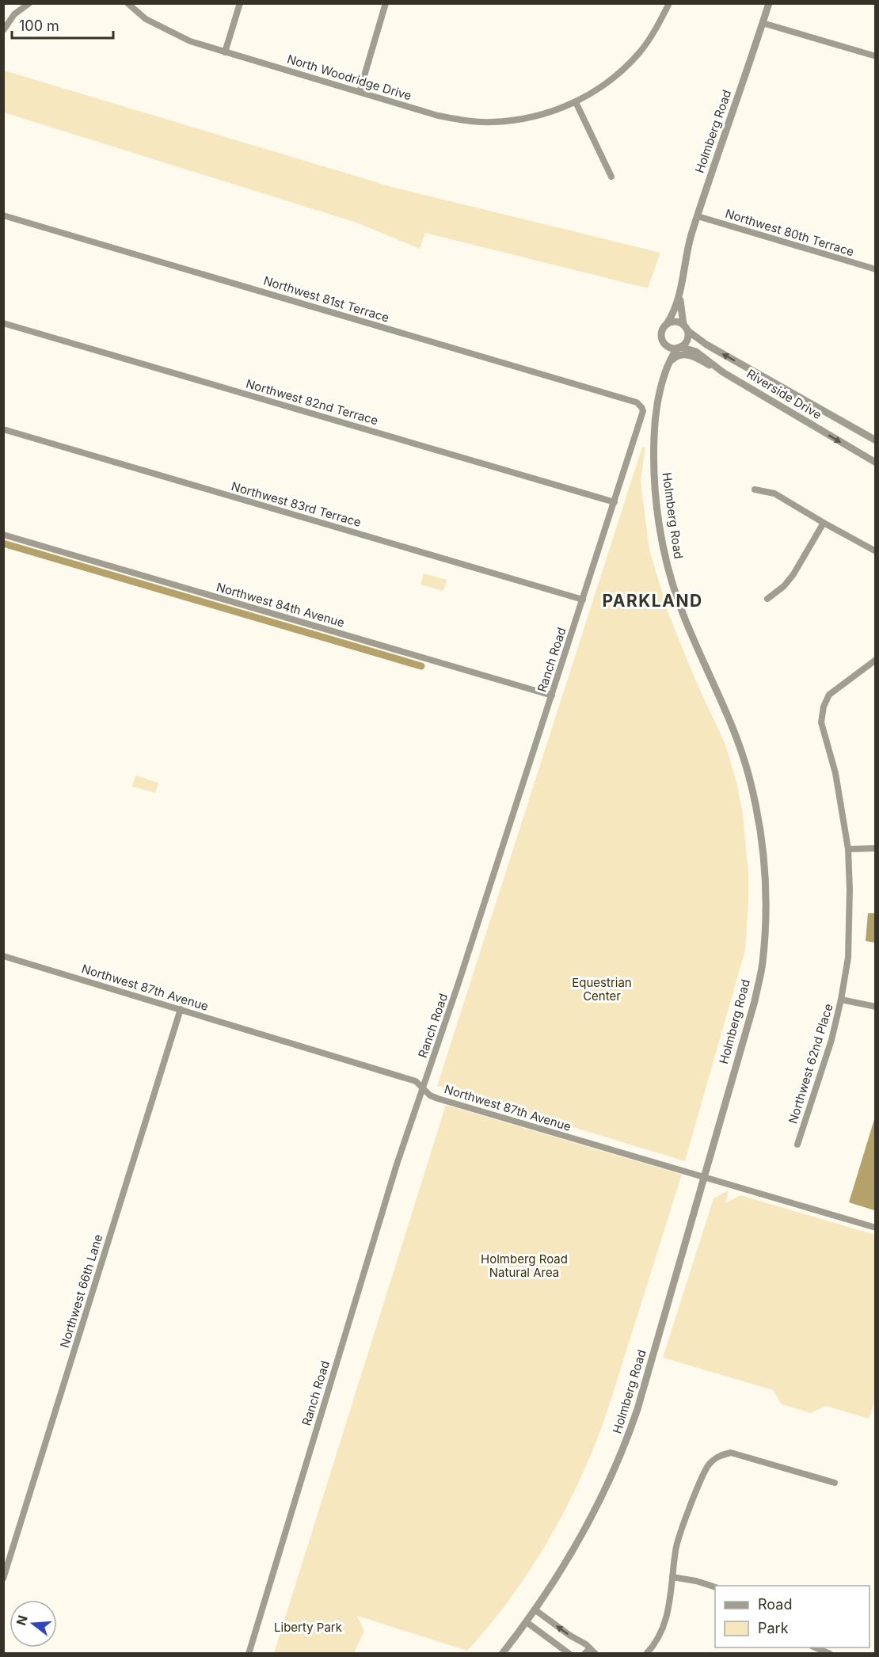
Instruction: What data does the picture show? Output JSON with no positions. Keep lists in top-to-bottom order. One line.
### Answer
{"streets":{"street":["North Woodridge Drive","Holmberg Road","Northwest 80th Terrace","Northwest 81st Terrace","Riverside Drive","Northwest 82nd Terrace","Northwest 83rd Terrace","Northwest 84th Avenue","Ranch Road","Northwest 87th Avenue","Northwest 62nd Place","Northwest 66th Lane"]},"crossings":[["Holmberg Road","Northwest 80th Terrace"],["Holmberg Road","Riverside Drive"],["Holmberg Road","Northwest 87th Avenue"],["Northwest 81st Terrace","Ranch Road"],["Northwest 82nd Terrace","Ranch Road"],["Northwest 83rd Terrace","Ranch Road"],["Northwest 84th Avenue","Ranch Road"],["Ranch Road","Northwest 87th Avenue"],["Northwest 87th Avenue","Northwest 66th Lane"]],"districts":["PARKLAND"],"parks":["Equestrian Center","Holmberg Road Natural Area","Liberty Park"],"legend":["Road","Park"],"scale_bar":"100 m","north":"left"}
